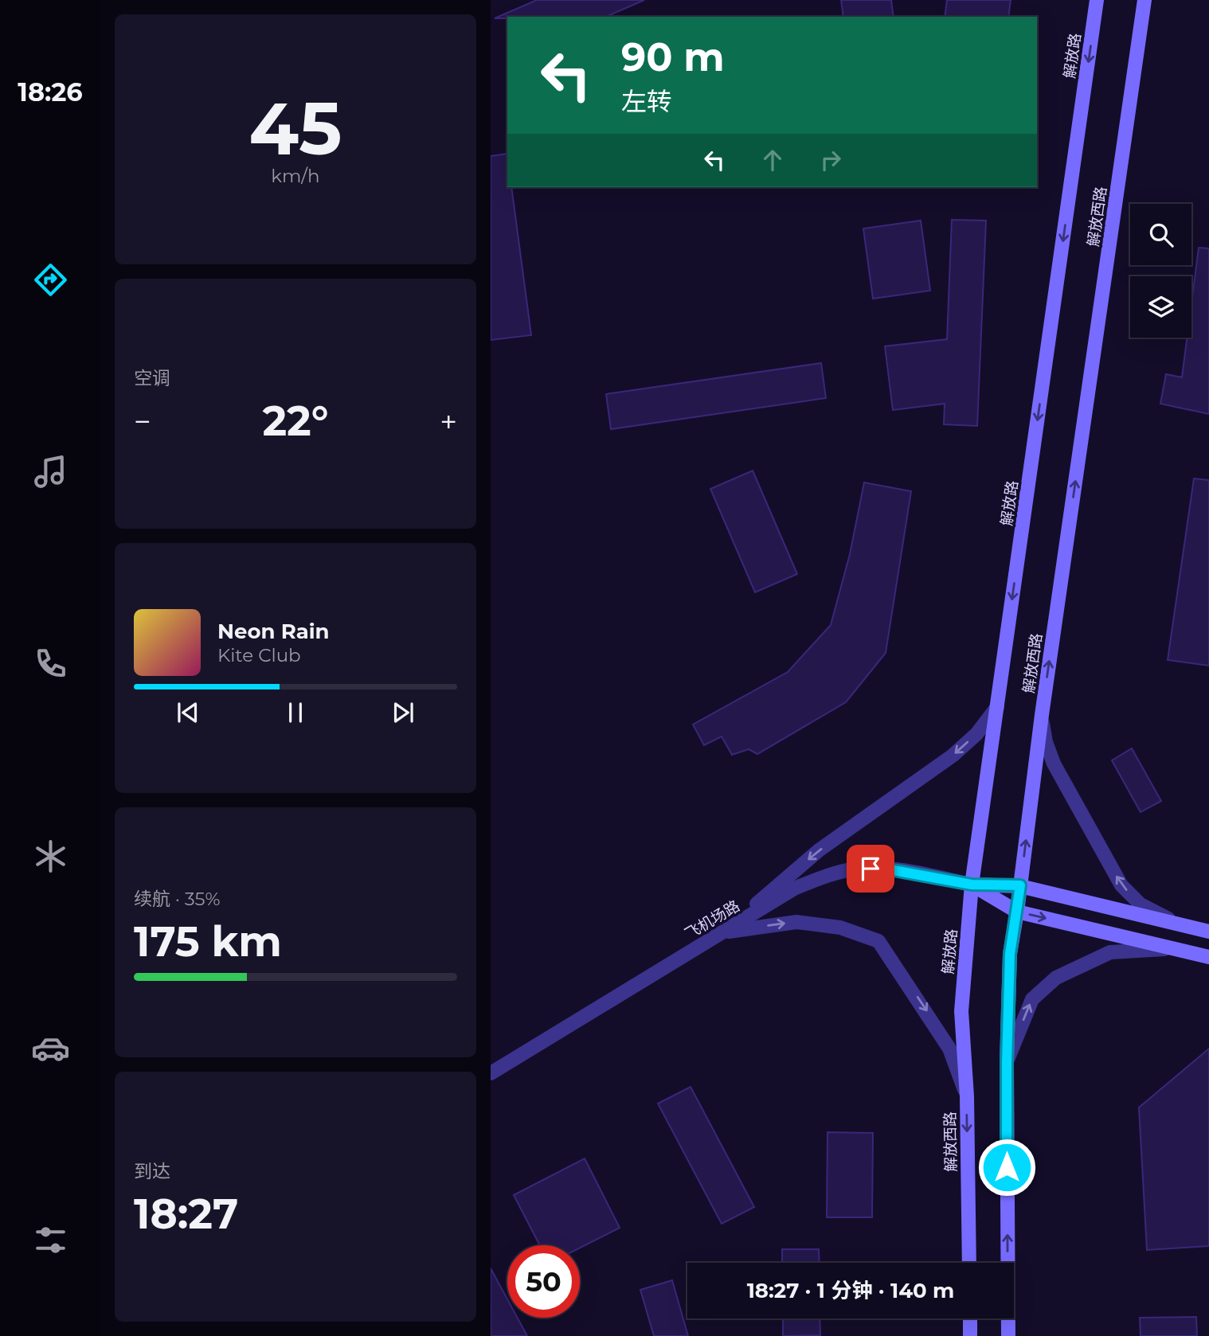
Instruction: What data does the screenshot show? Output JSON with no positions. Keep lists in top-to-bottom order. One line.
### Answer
{"streets":{"main road":["解放路","解放西路"],"street":["飞机场路"]},"crossings":[["解放路","解放西路"],["解放路","飞机场路"]],"one_way":["解放路"],"page":{"tabs":"18:26","tile":[["45","km/h"],"空调",["续航 · 35%","175 km"],["到达","18:27"]],"turn":["90 m","左转"],"heat":["−","22°","+"],"song":["Neon Rain","Kite Club"],"limit":"50","trip":"18:27 · 1 分钟 · 140 m"}}
